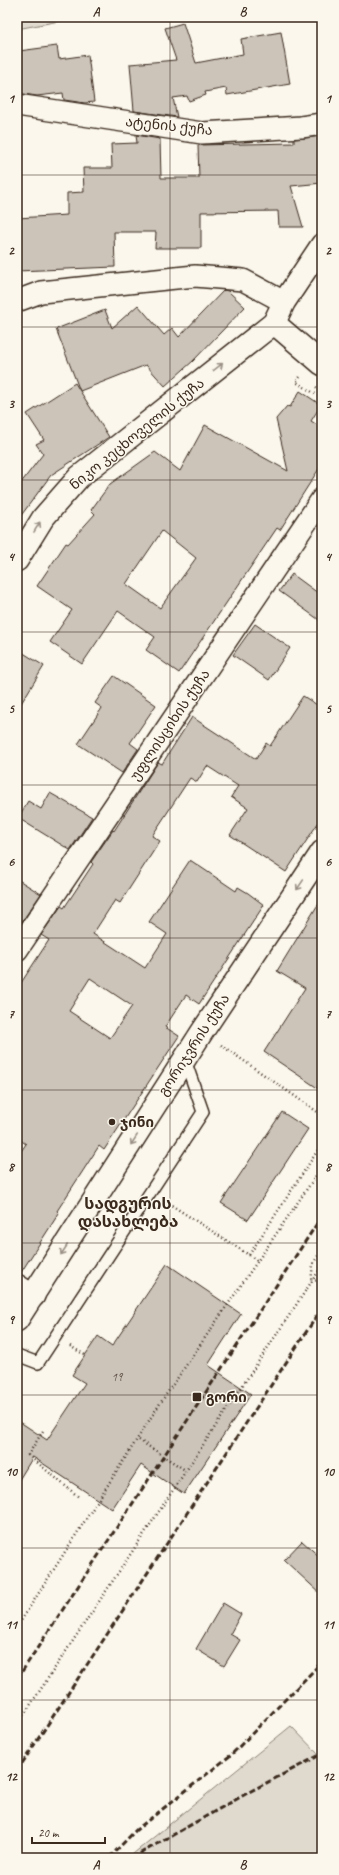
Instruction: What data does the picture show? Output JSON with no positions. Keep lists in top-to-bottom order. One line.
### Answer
{"streets":{"main road":["ნიკო კეცხოველის ქუჩა","გორიჯვრის ქუჩა"],"street":["ატენის ქუჩა","უფლისციხის ქუჩა"]},"one_way":["ნიკო კეცხოველის ქუჩა","გორიჯვრის ქუჩა"],"districts":["სადგურის დასახლება"],"places":{"other":["ჯინი"],"transit":["გორი"]},"house_numbers":["19"],"scale_bar":"20 m","grid":{"columns":["A","B"],"rows":["1","2","3","4","5","6","7","8","9","10","11","12"]}}
